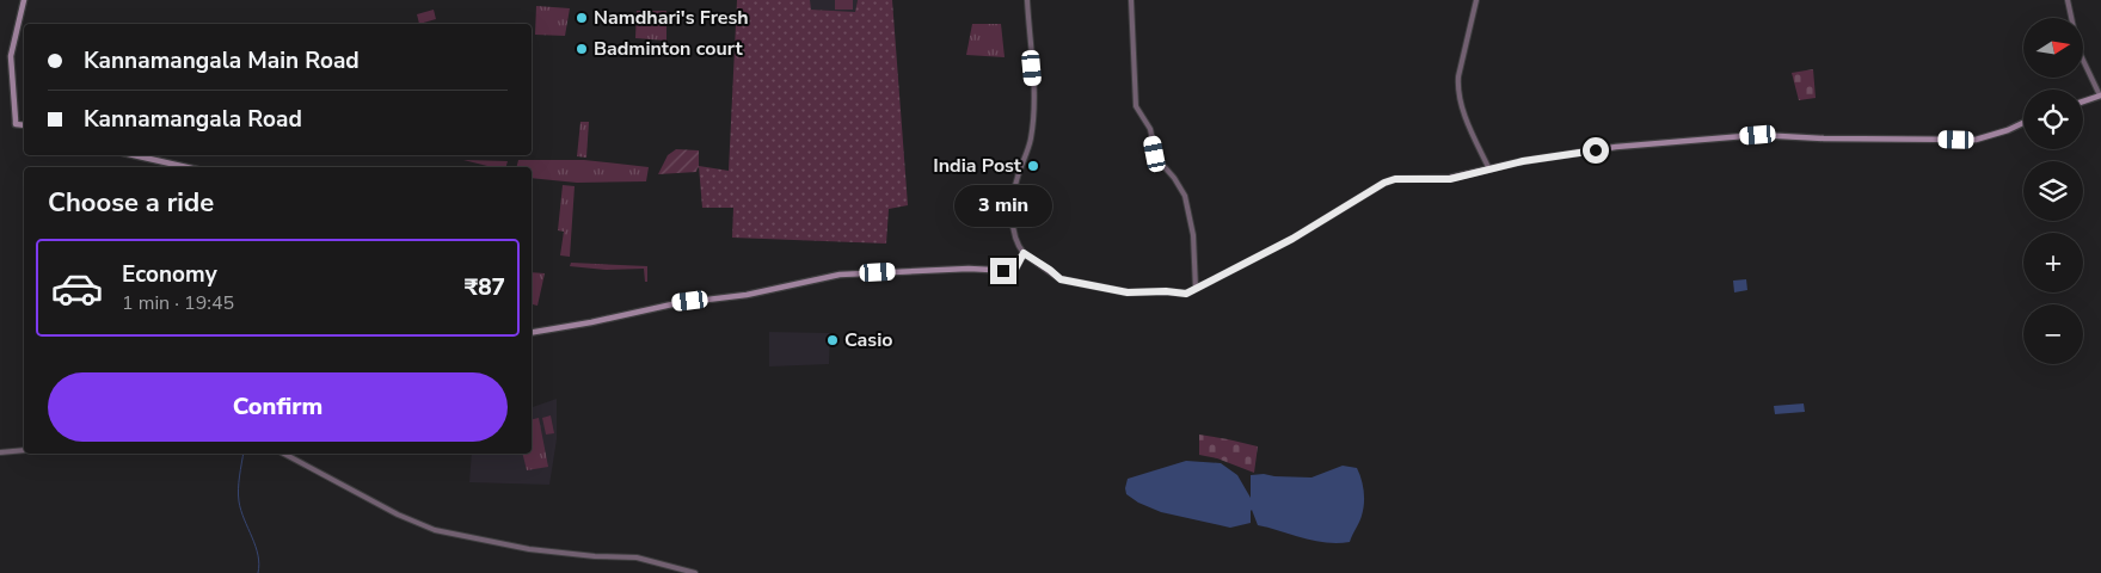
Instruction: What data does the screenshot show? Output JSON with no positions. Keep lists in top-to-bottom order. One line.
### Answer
{"places":["Namdhari's Fresh","Badminton court","India Post","Casio"],"north":"right","page":{"map_buttons":["+","−"],"banner":["Kannamangala Main Road","Kannamangala Road"],"heading":"Choose a ride","bubble":"3 min","list":[{"name":"Economy","note":"1 min · 19:45","value":"₹87"}],"buttons":"Confirm"}}
